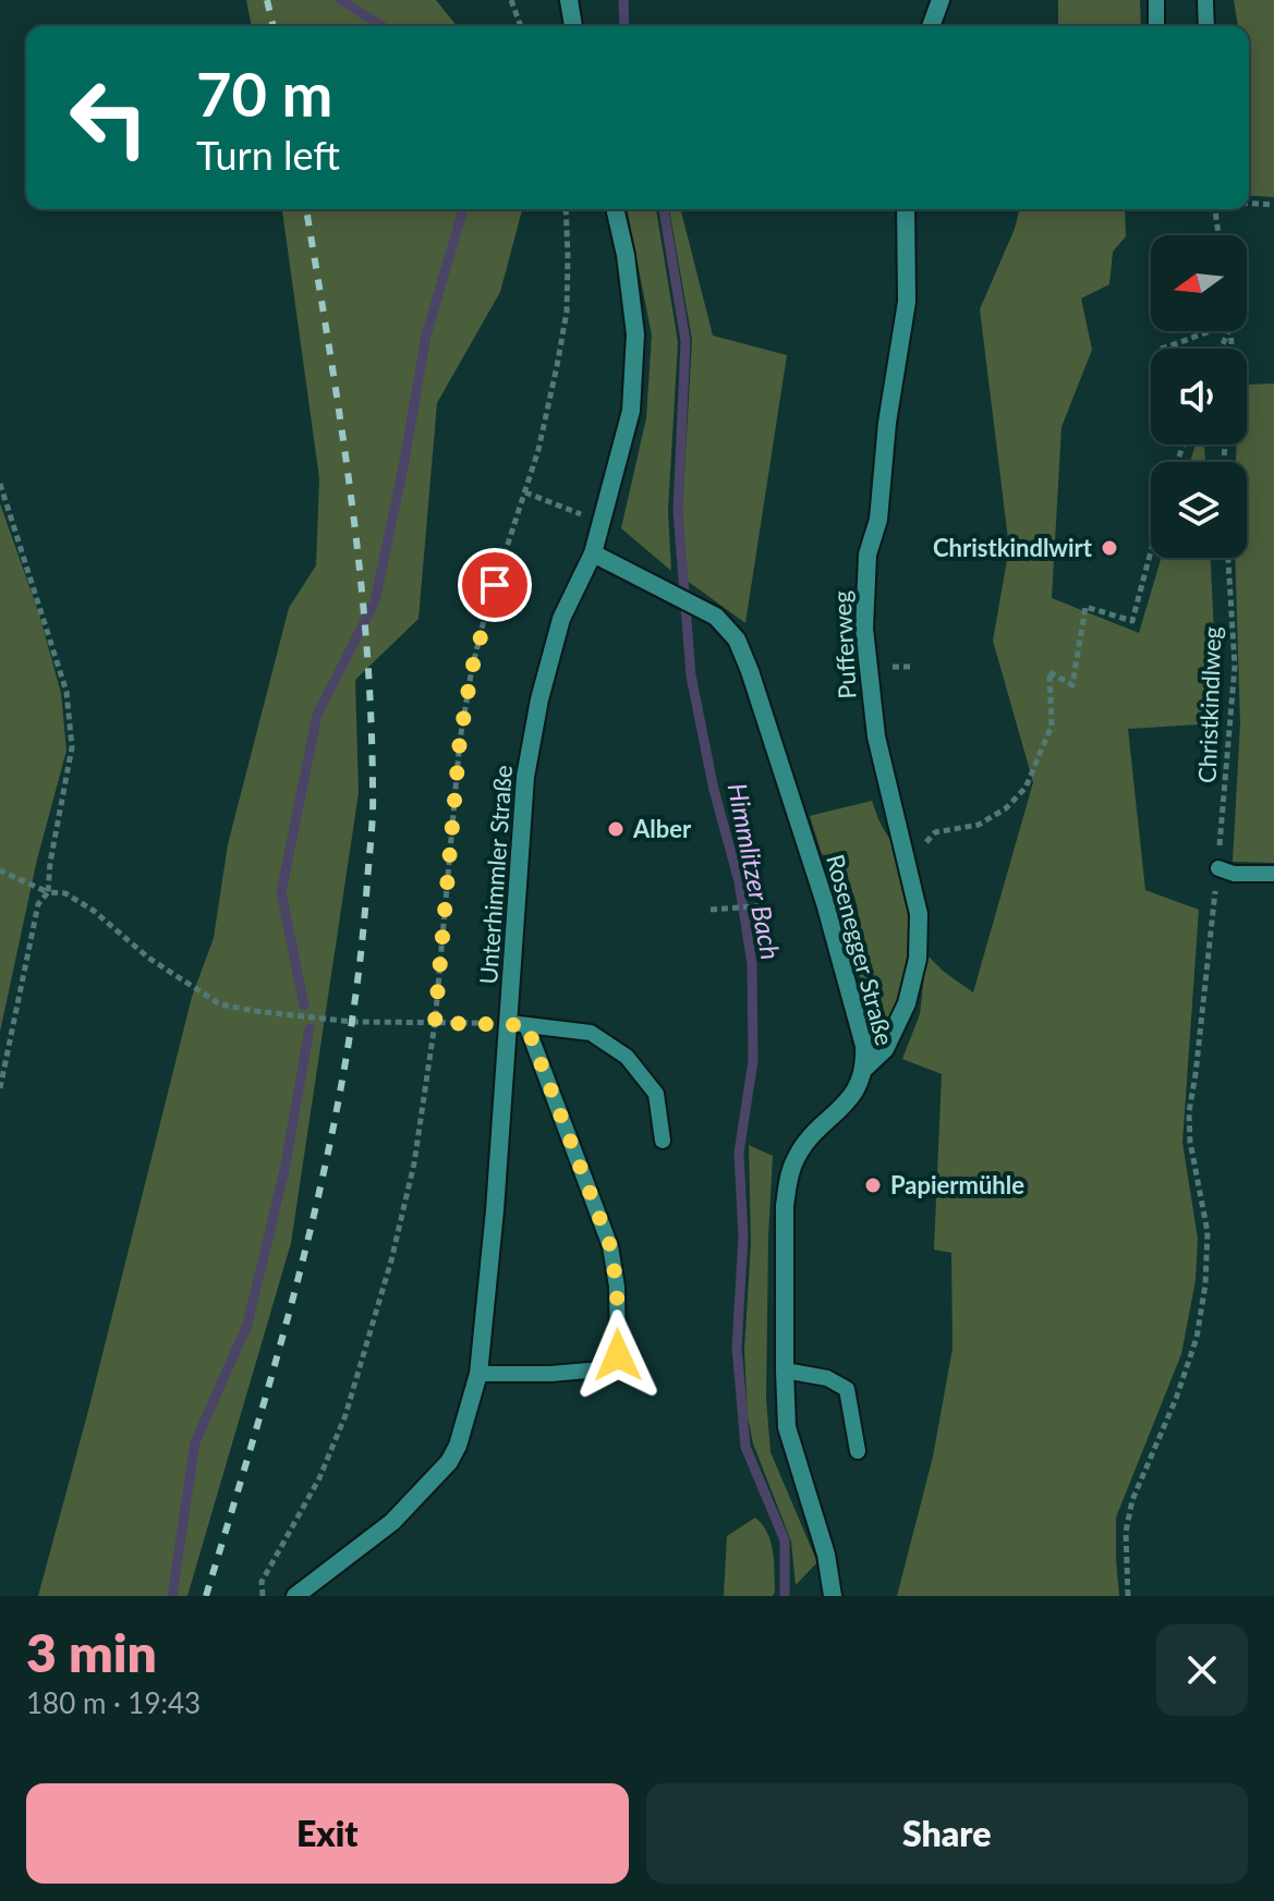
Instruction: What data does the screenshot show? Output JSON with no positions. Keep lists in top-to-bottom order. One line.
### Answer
{"streets":{"street":["Pufferweg","Unterhimmler Straße","Rosenegger Straße"],"path":["Christkindlweg"]},"crossings":[["Pufferweg","Rosenegger Straße"],["Unterhimmler Straße","Rosenegger Straße"]],"water":["Himmlitzer Bach"],"places":["Christkindlwirt","Alber","Papiermühle"],"north":"left","page":{"turn":["70 m","Turn left"],"heading":["3 min","180 m · 19:43"],"buttons":["Exit","Share"]}}
